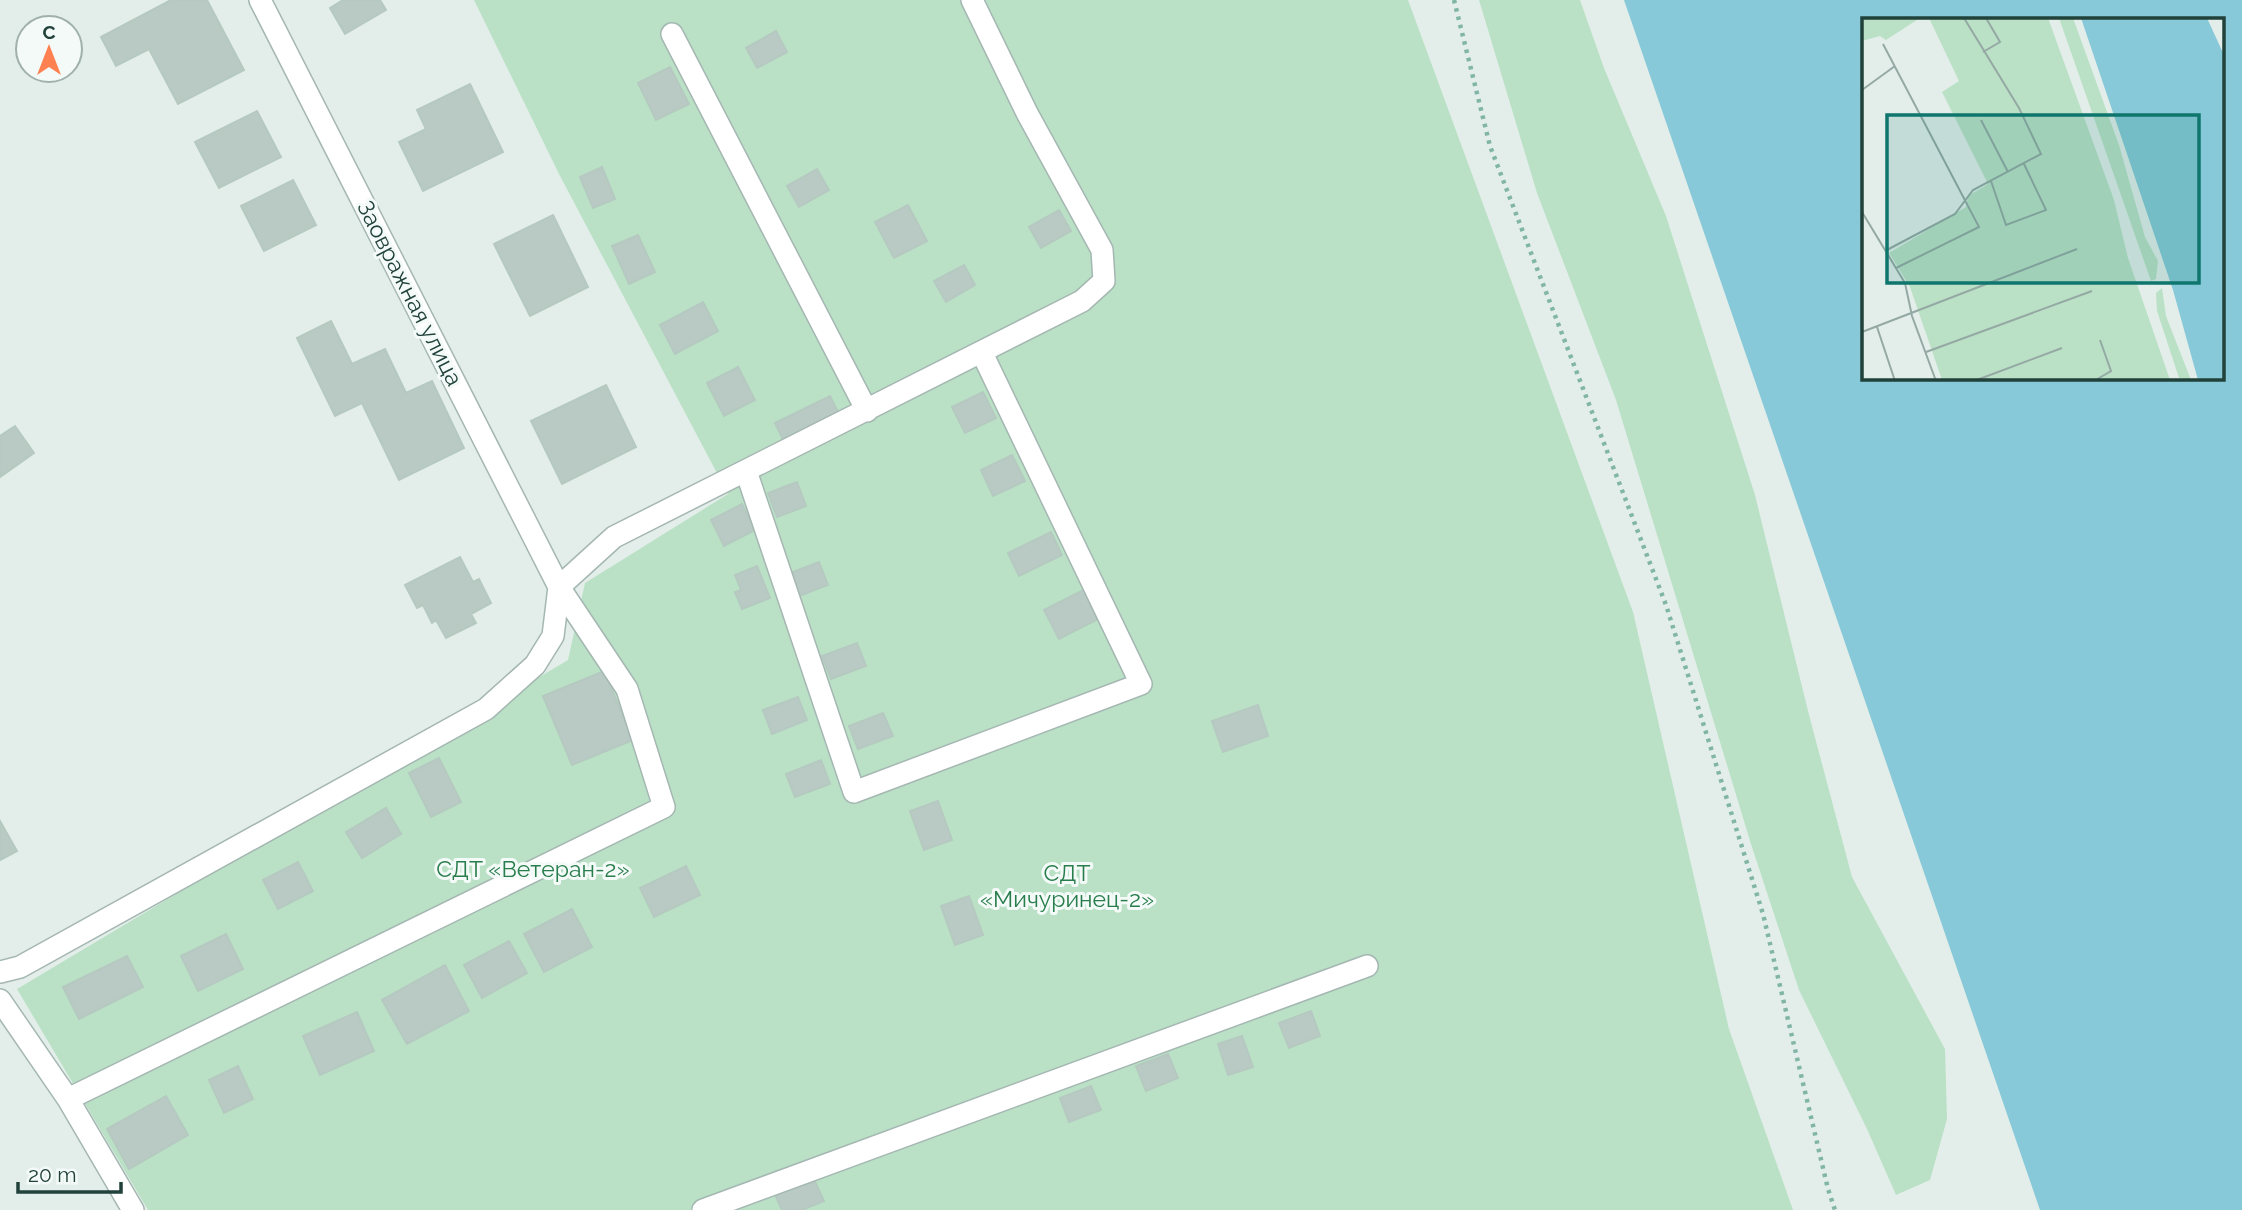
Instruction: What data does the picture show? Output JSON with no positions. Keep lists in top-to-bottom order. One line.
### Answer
{"streets":{"street":["Заовражная улица"]},"parks":["СДТ «Ветеран-2»","СДТ «Мичуринец-2»"],"scale_bar":"20 m","north":"top"}
